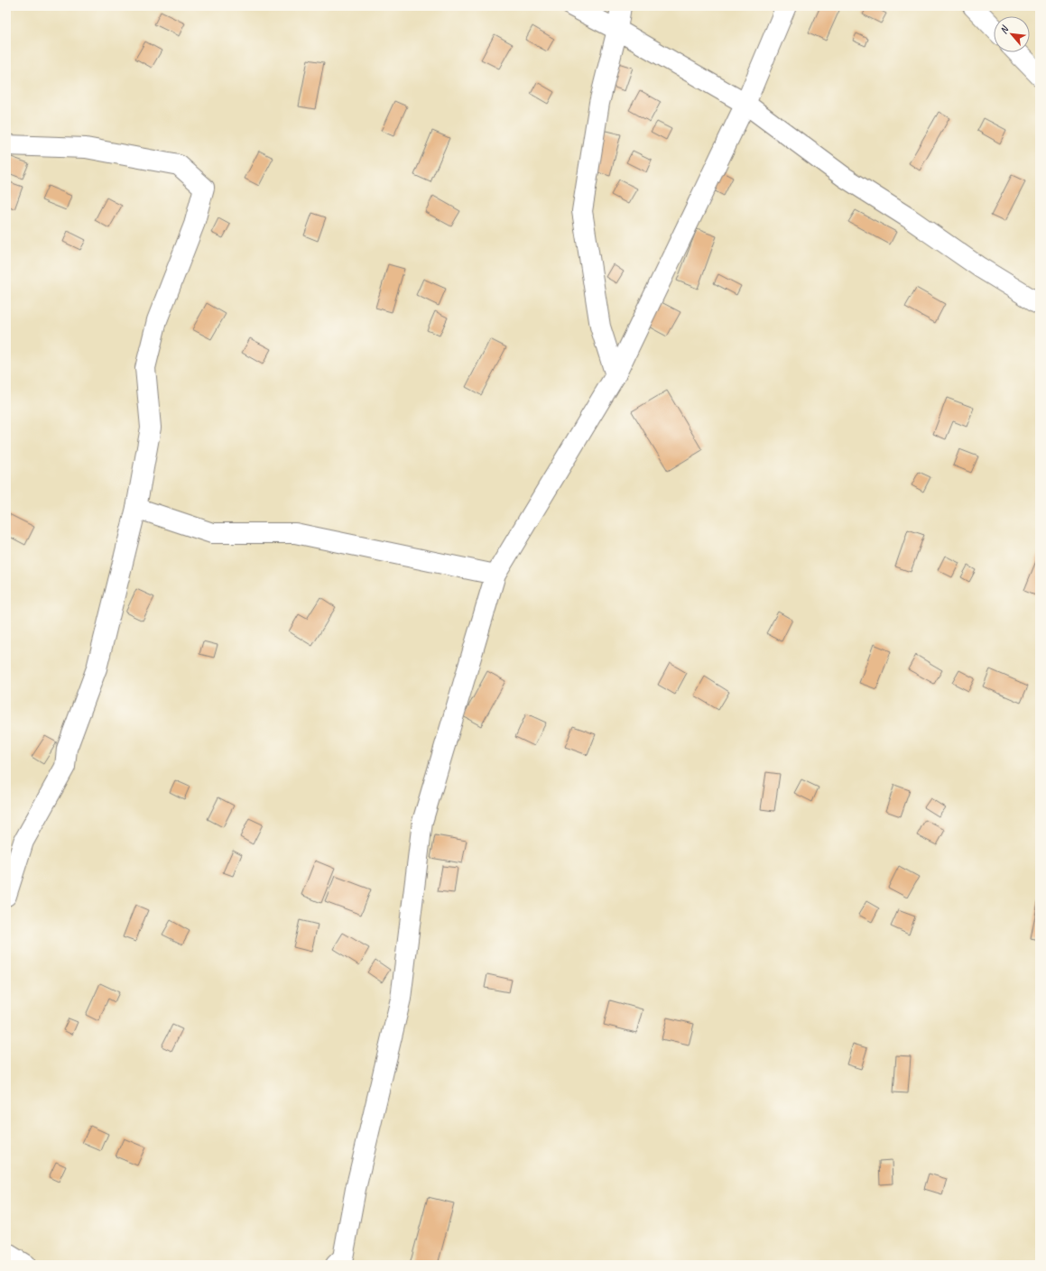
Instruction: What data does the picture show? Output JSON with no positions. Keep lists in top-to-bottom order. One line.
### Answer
{"north":"top left"}
